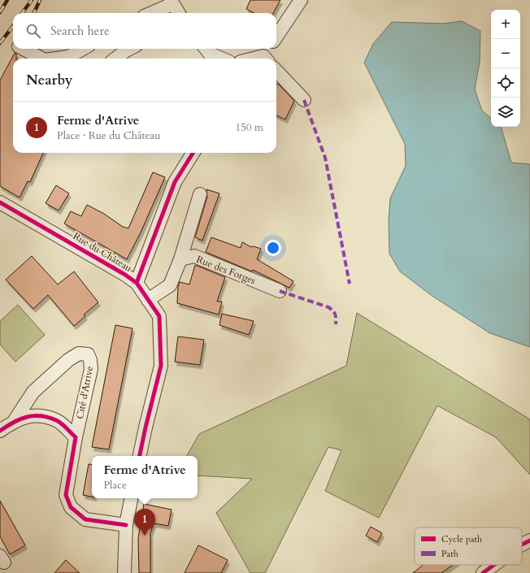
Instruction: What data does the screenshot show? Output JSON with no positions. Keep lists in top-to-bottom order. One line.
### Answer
{"streets":{"street":["Rue du Château","Rue des Forges","Cité d'Atrive"]},"legend":["Cycle path","Path"],"page":{"map_buttons":["+","−"],"search":"Search here","heading":"Nearby","list":[{"mark":"1","name":"Ferme d'Atrive","note":"Place · Rue du Château","value":"150 m"}],"popup":["Ferme d'Atrive","Place"],"pins":"1"}}
